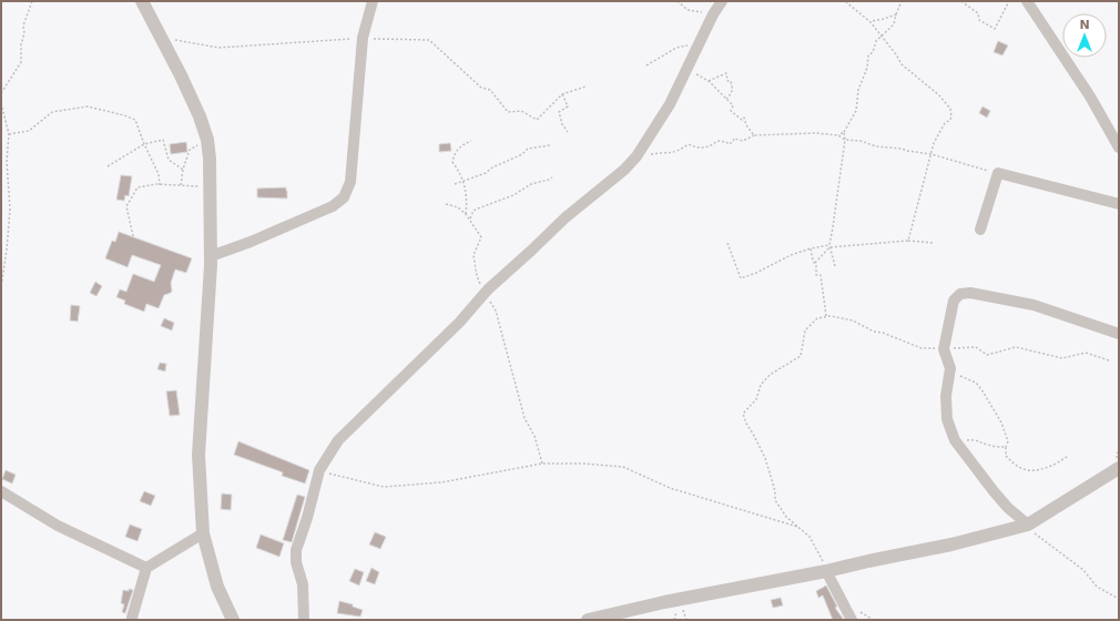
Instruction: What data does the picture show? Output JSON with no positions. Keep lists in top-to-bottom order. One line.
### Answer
{"north":"top"}
